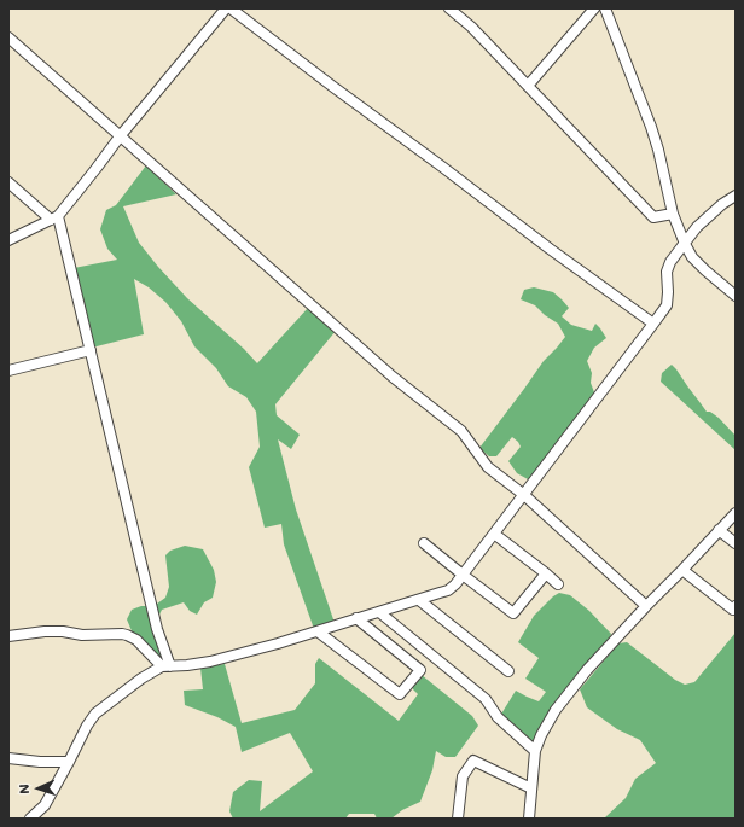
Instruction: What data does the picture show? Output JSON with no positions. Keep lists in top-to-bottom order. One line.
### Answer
{"north":"left"}
